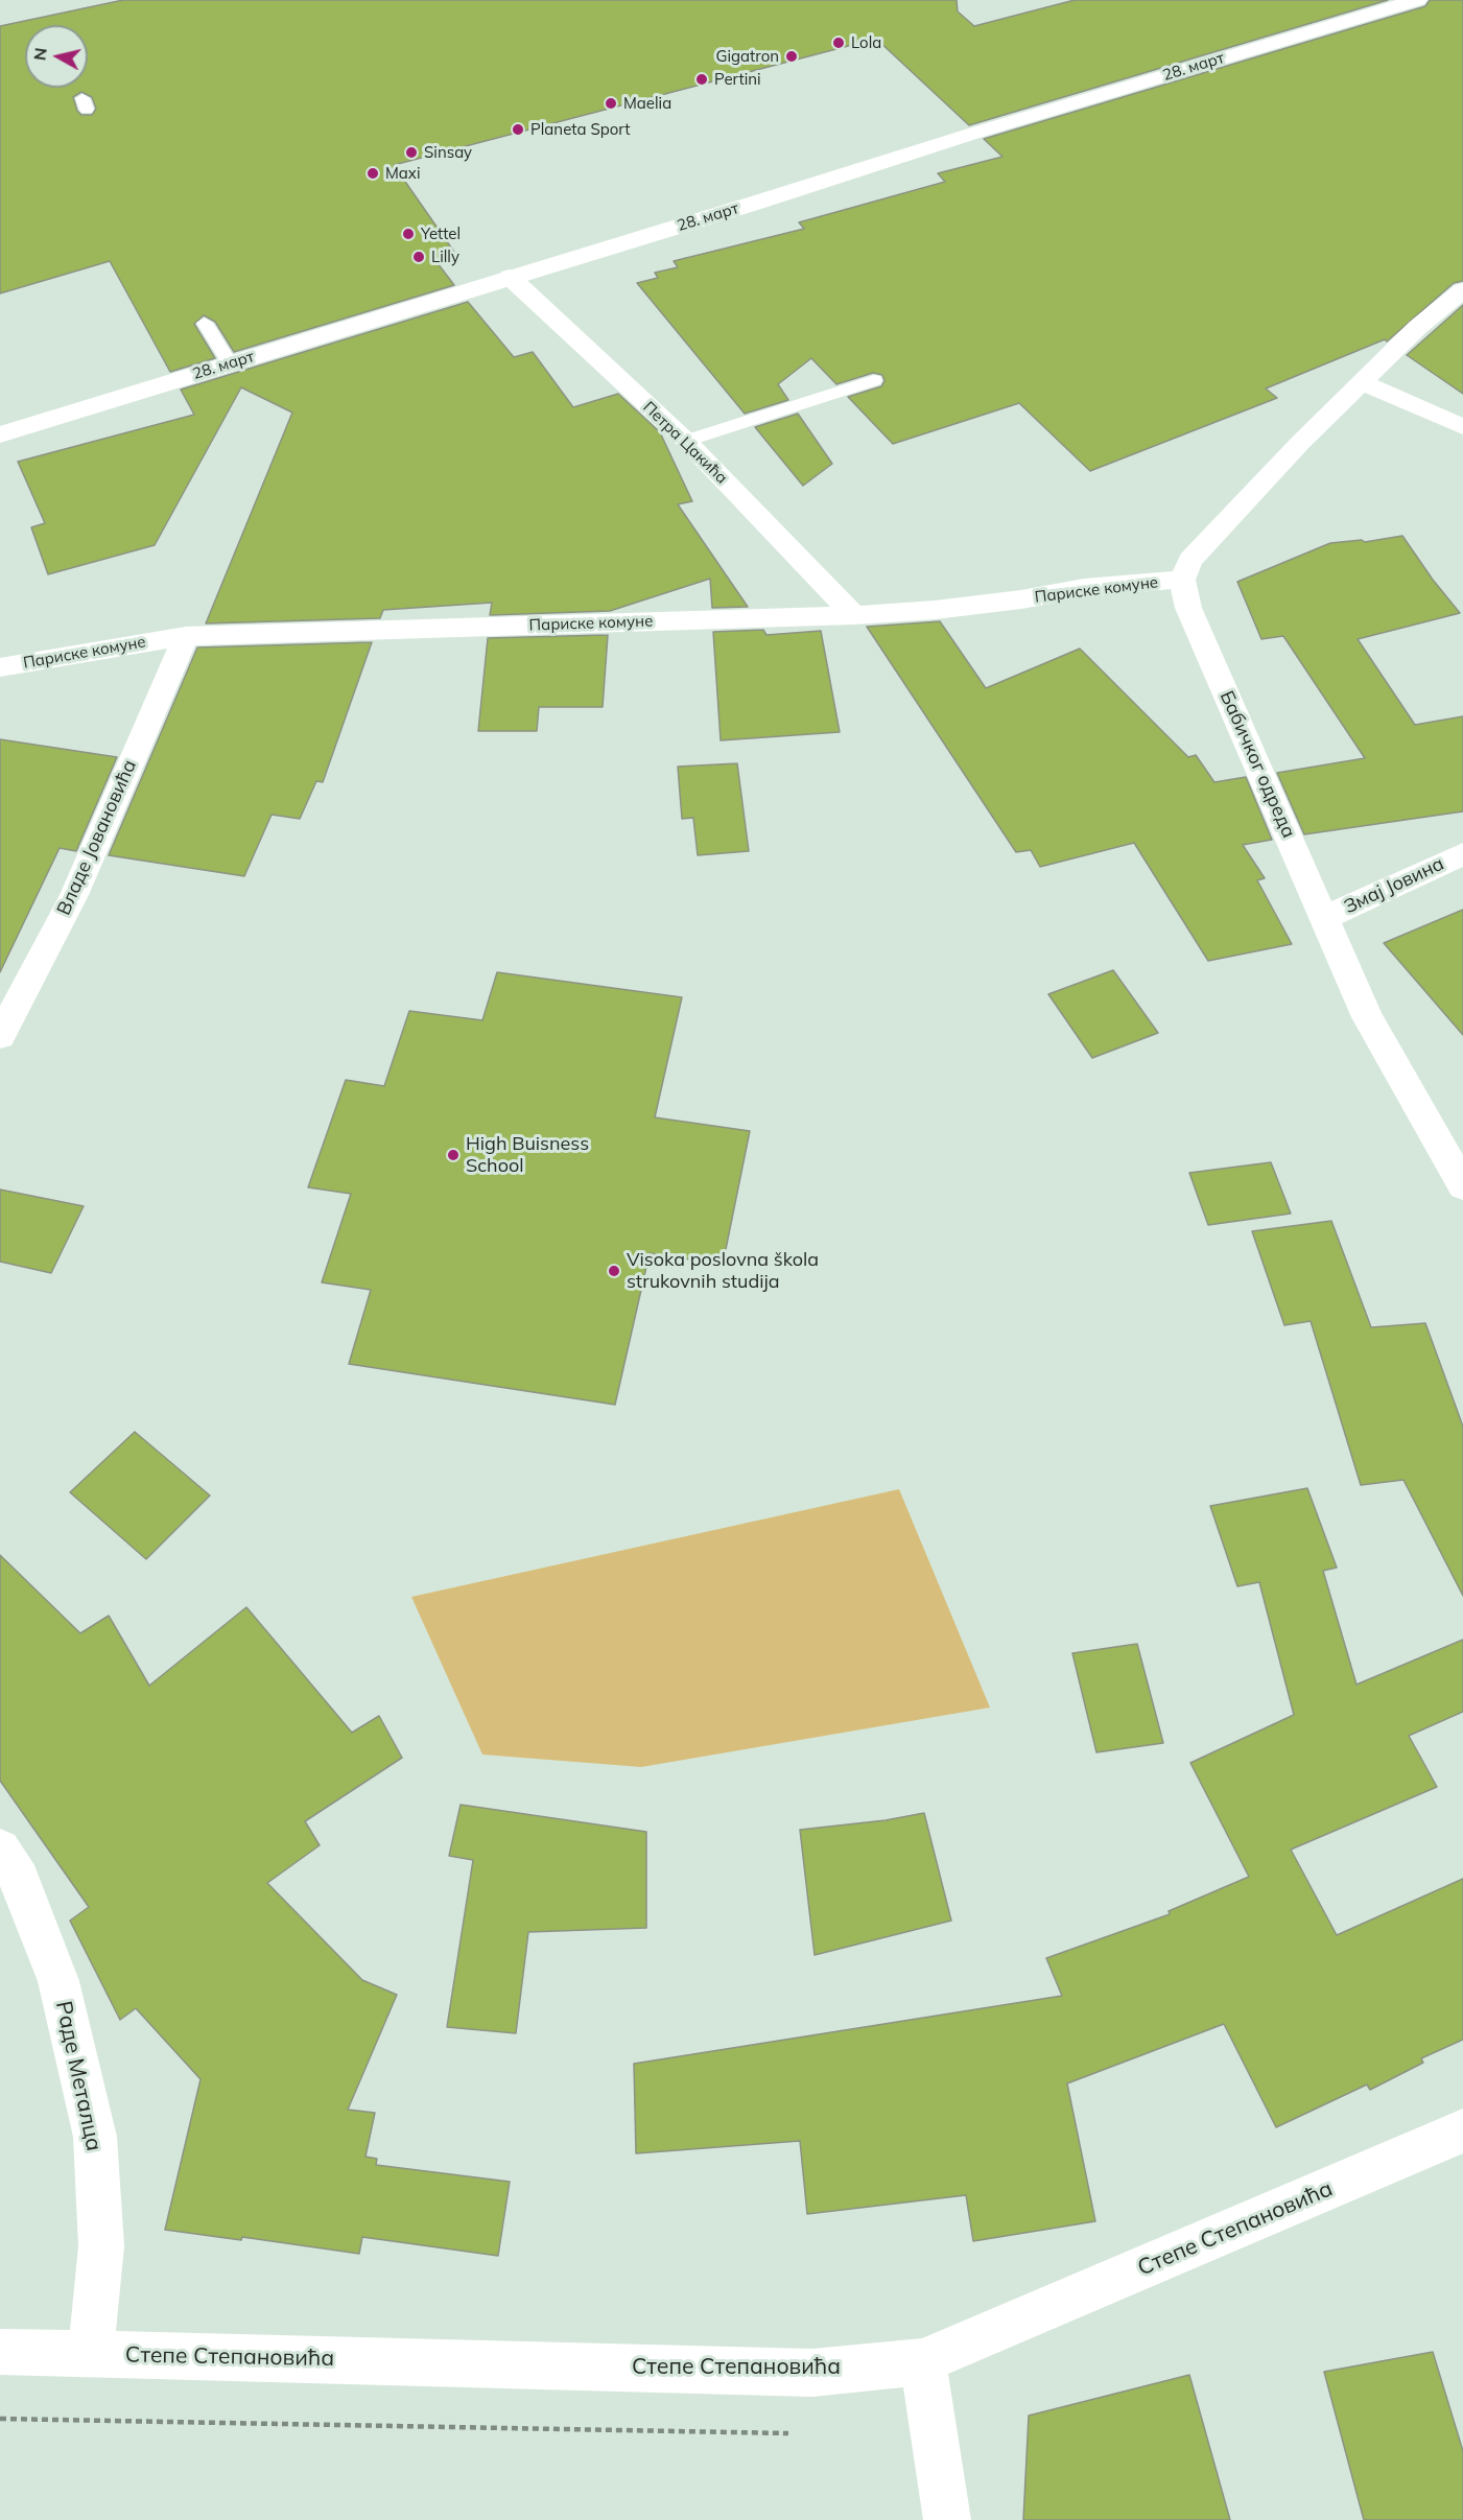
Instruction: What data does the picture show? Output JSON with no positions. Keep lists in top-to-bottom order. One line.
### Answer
{"streets":{"street":["28. март","Петра Цакића","Париске комуне","Бабичког одреда","Владе Јовановића","Змај Јовина","Раде Металца","Степе Степановића"]},"crossings":[["28. март","Петра Цакића"],["Петра Цакића","Париске комуне"],["Париске комуне","Бабичког одреда"],["Париске комуне","Владе Јовановића"],["Бабичког одреда","Змај Јовина"],["Раде Металца","Степе Степановића"]],"places":["Lola","Gigatron","Pertini","Maelia","Planeta Sport","Sinsay","Maxi","Yettel","Lilly","High Buisness School","Visoka poslovna škola strukovnih studija"],"north":"left"}
